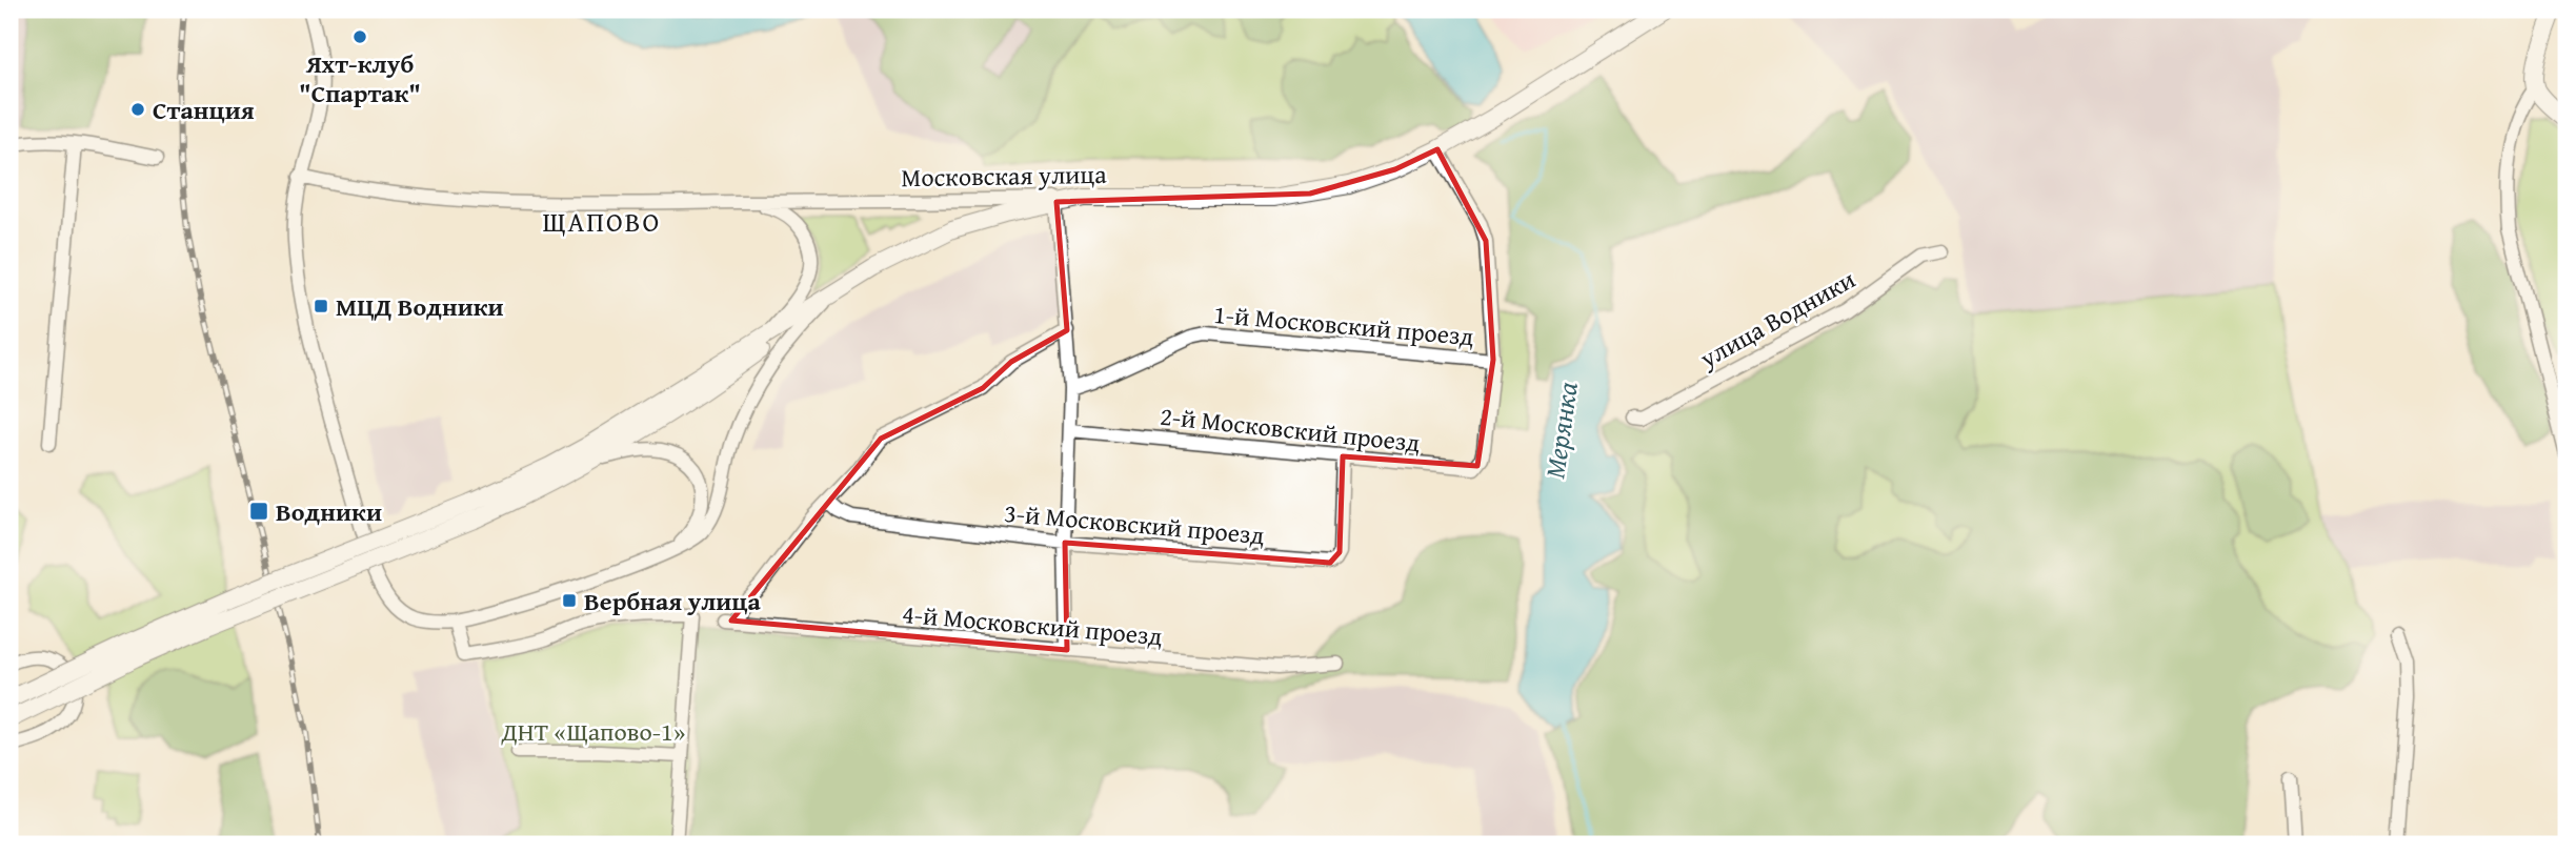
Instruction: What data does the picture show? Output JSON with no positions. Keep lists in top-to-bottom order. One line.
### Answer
{"streets":{"main road":["Московская улица"],"street":["улица Водники","1-й Московский проезд","2-й Московский проезд","3-й Московский проезд","4-й Московский проезд"]},"crossings":[["1-й Московский проезд","2-й Московский проезд"],["2-й Московский проезд","3-й Московский проезд"],["3-й Московский проезд","4-й Московский проезд"]],"districts":["ЩАПОВО"],"water":["Мерянка"],"parks":["ДНТ «Щапово-1»"],"places":{"other":["Яхт-клуб \"Спартак\"","Станция"],"transit":["МЦД Водники","Водники","Вербная улица"]}}
